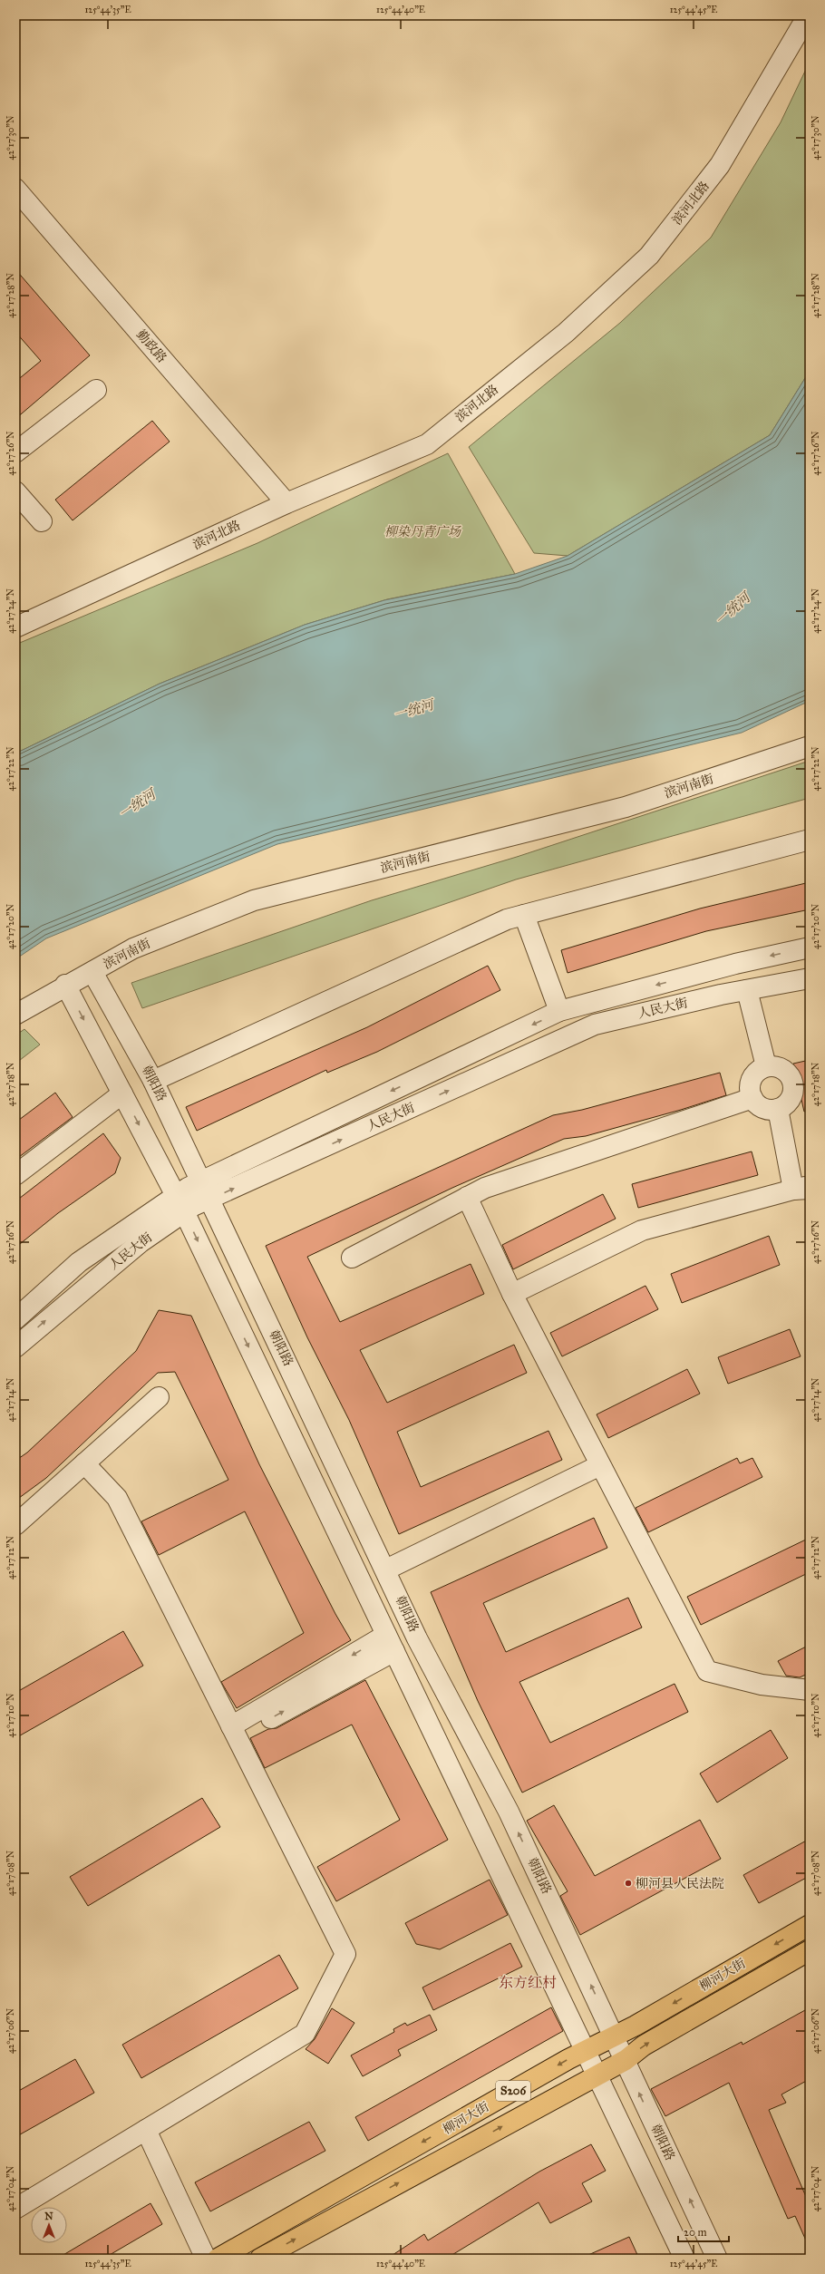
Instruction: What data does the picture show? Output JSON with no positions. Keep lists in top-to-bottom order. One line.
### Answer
{"streets":{"main road":["柳河大街","S206"],"street":["滨河北路","勤政路","滨河南街","人民大街","朝阳路"]},"crossings":[["滨河北路","勤政路"],["滨河南街","朝阳路"],["人民大街","朝阳路"],["朝阳路","柳河大街"]],"districts":["东方红村"],"water":["一统河"],"parks":["柳染丹青广场"],"places":["柳河县人民法院"],"scale_bar":"20 m","north":"top","coordinates":["125°44'35\"E","125°44'40\"E","125°44'45\"E","42°17'30\"N","42°17'28\"N","42°17'26\"N","42°17'24\"N","42°17'22\"N","42°17'20\"N","42°17'18\"N","42°17'16\"N","42°17'14\"N","42°17'12\"N","42°17'10\"N","42°17'08\"N","42°17'06\"N","42°17'04\"N"]}
